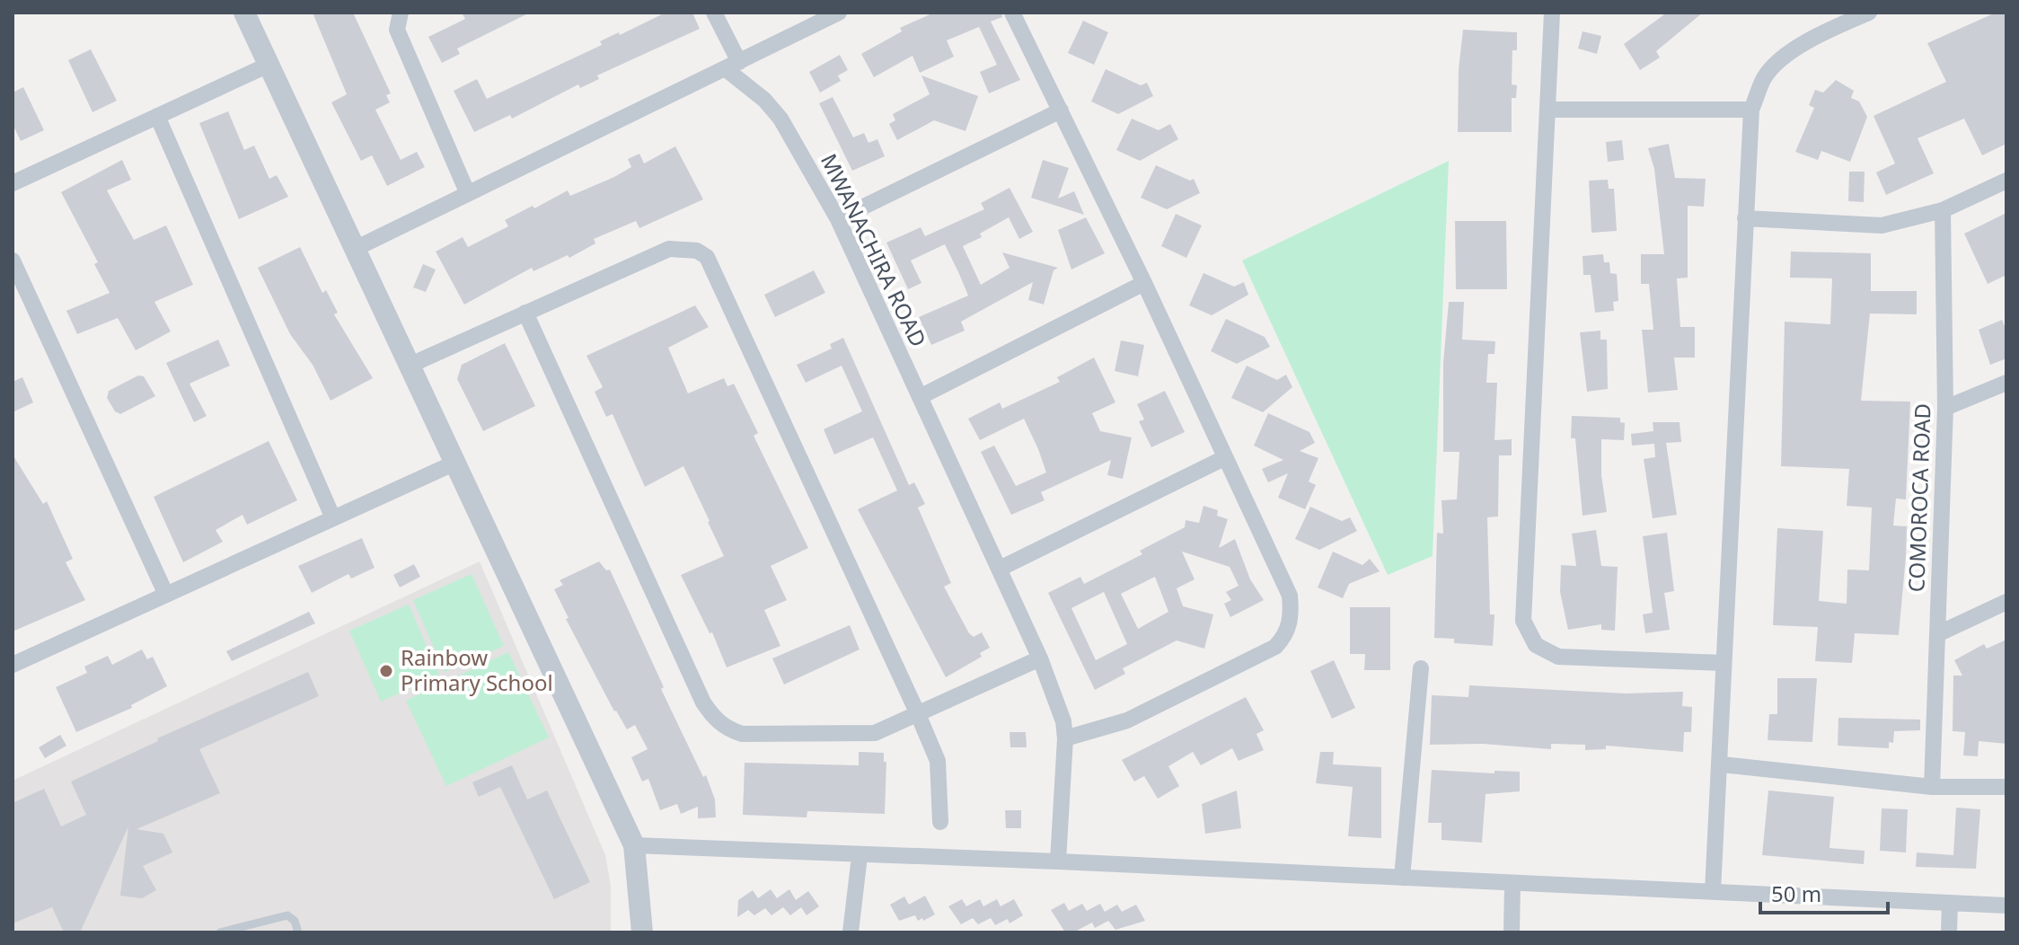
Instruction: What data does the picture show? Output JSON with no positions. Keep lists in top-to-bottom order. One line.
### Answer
{"streets":{"street":["MWANACHIRA ROAD","COMOROCA ROAD"]},"places":["Rainbow Primary School"],"scale_bar":"50 m"}
